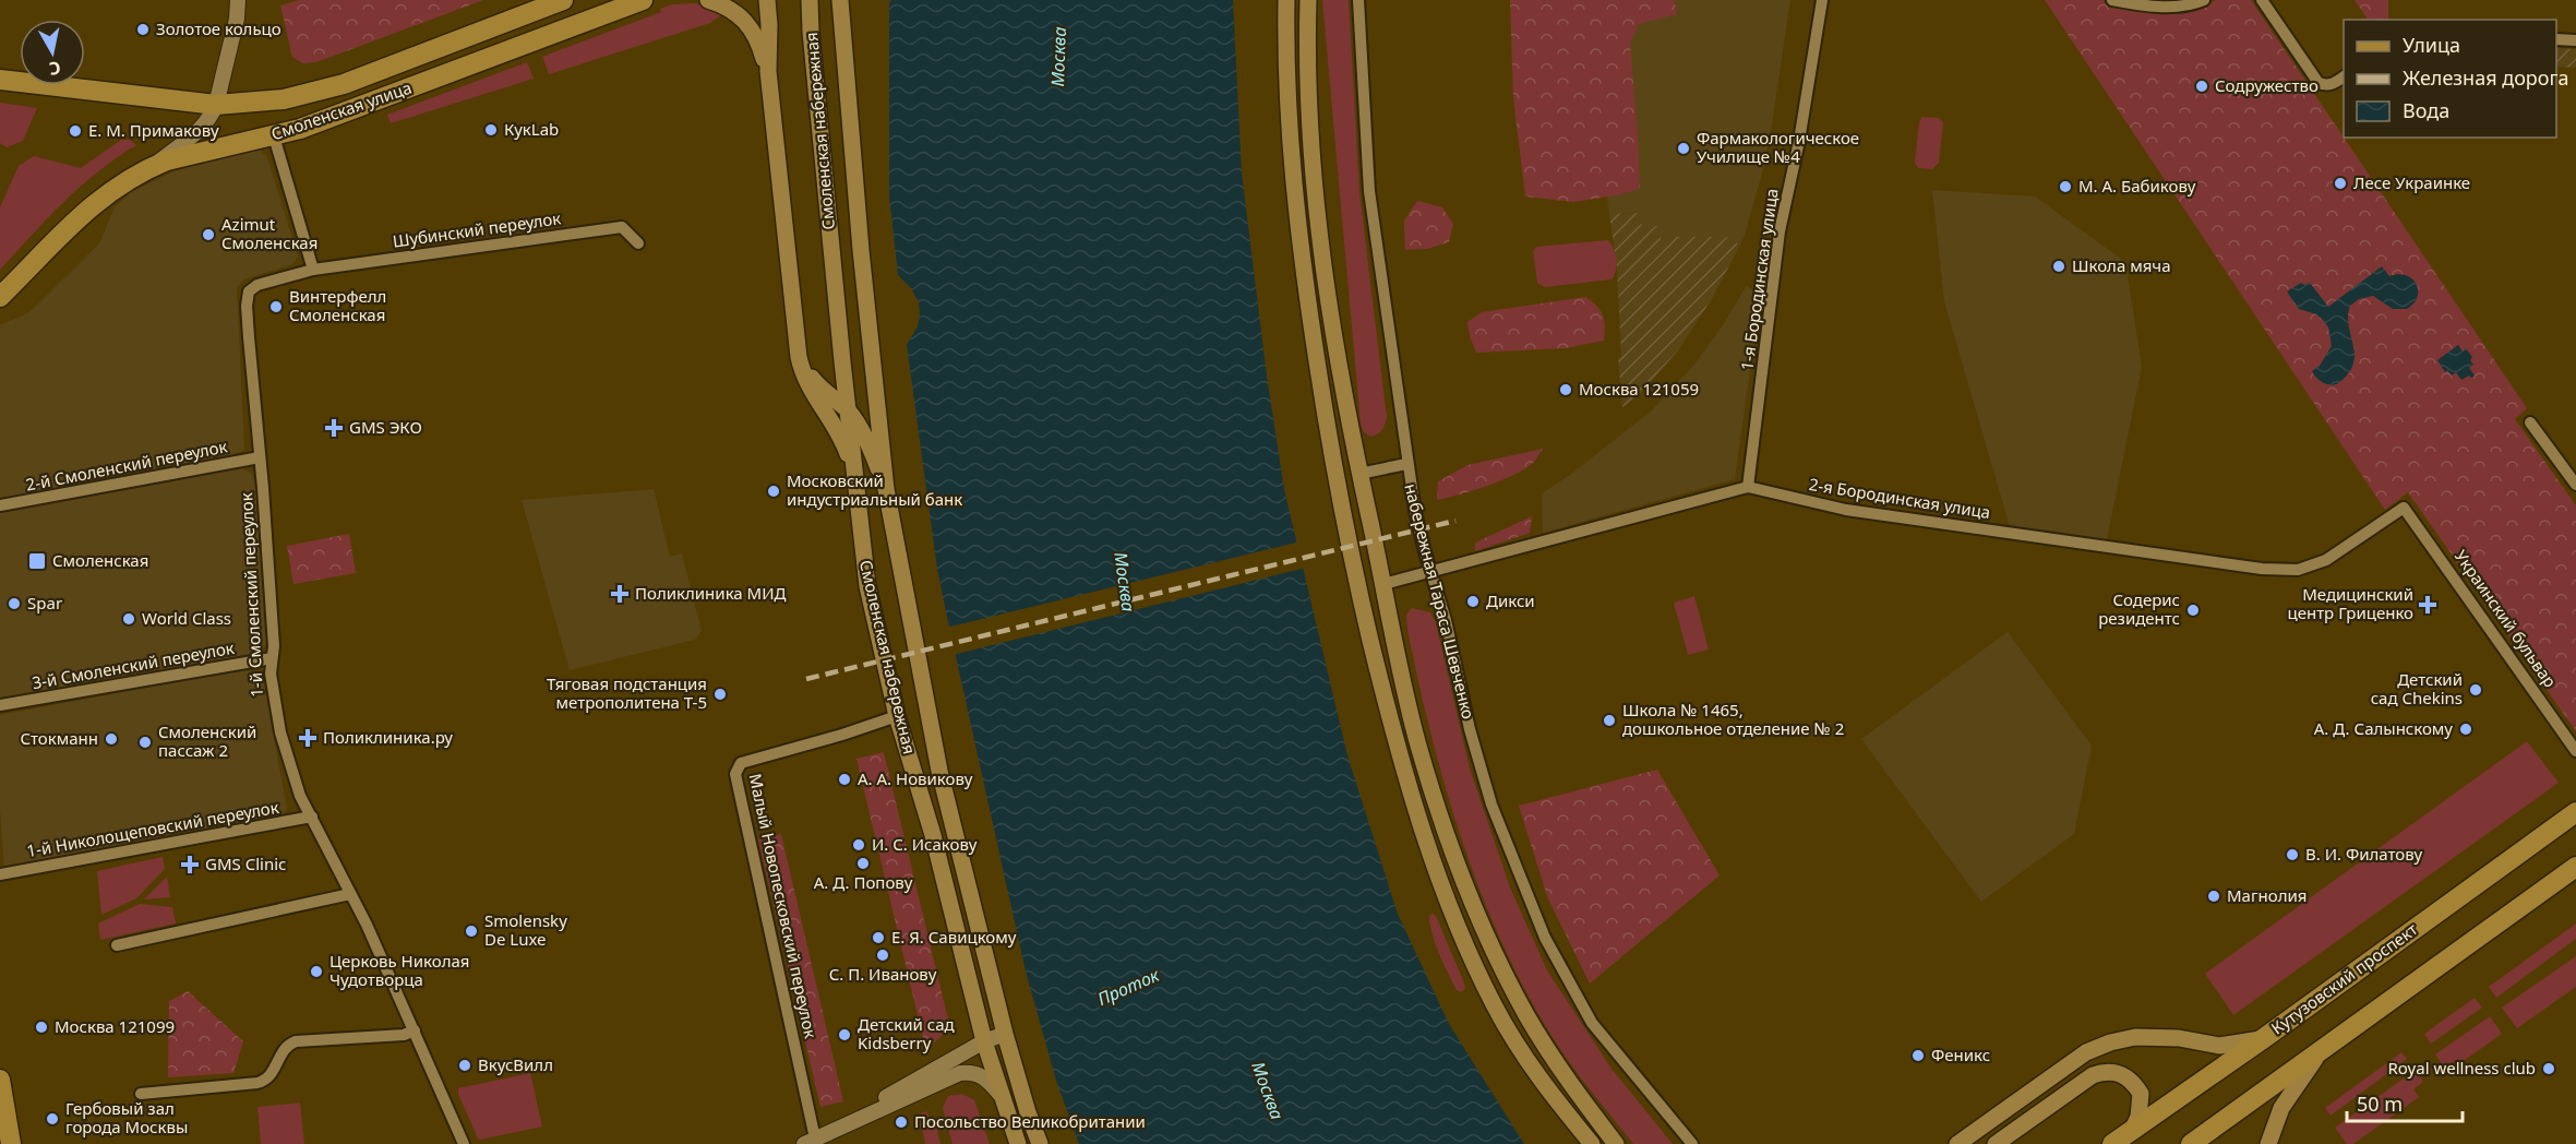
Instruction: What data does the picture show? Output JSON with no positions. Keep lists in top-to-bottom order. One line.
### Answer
{"streets":{"main road":["Смоленская улица","Смоленская набережная","Кутузовский проспект"],"street":["Шубинский переулок","1-я Бородинская улица","2-й Смоленский переулок","2-я Бородинская улица","1-й Смоленский переулок","набережная Тараса Шевченко","Украинский бульвар","3-й Смоленский переулок","1-й Николощеповский переулок","Малый Новопесковский переулок"]},"crossings":[["Смоленская набережная","Малый Новопесковский переулок"],["Шубинский переулок","1-й Смоленский переулок"],["1-я Бородинская улица","2-я Бородинская улица"],["2-й Смоленский переулок","1-й Смоленский переулок"],["2-я Бородинская улица","набережная Тараса Шевченко"],["2-я Бородинская улица","Украинский бульвар"],["1-й Смоленский переулок","3-й Смоленский переулок"],["1-й Смоленский переулок","1-й Николощеповский переулок"]],"water":["Москва","Проток"],"places":{"other":["Золотое кольцо","Содружество","КукLab","Е. М. Примакову","Фармакологическое Училище №4","Лесе Украинке","М. А. Бабикову","Azimut Смоленская","Школа мяча","Винтерфелл Смоленская","Москва 121059","Московский индустриальный банк","Дикси","Spar","Содерис резидентс","World Class","Детский сад Chekins","Тяговая подстанция метрополитена Т-5","Школа № 1465, дошкольное отделение № 2","А. Д. Салынскому","Стокманн","Смоленский пассаж 2","А. А. Новикову","И. С. Исакову","В. И. Филатову","А. Д. Попову","Магнолия","Smolensky De Luxe","Е. Я. Савицкому","С. П. Иванову","Церковь Николая Чудотворца","Москва 121099","Детский сад Kidsberry","Феникс","ВкусВилл","Royal wellness club","Гербовый зал города Москвы","Посольство Великобритании"],"health":["GMS ЭКО","Поликлиника МИД","Медицинский центр Гриценко","Поликлиника.ру","GMS Clinic"],"transit":["Смоленская"]},"legend":["Улица","Железная дорога","Вода"],"scale_bar":"50 m","north":"bottom"}
